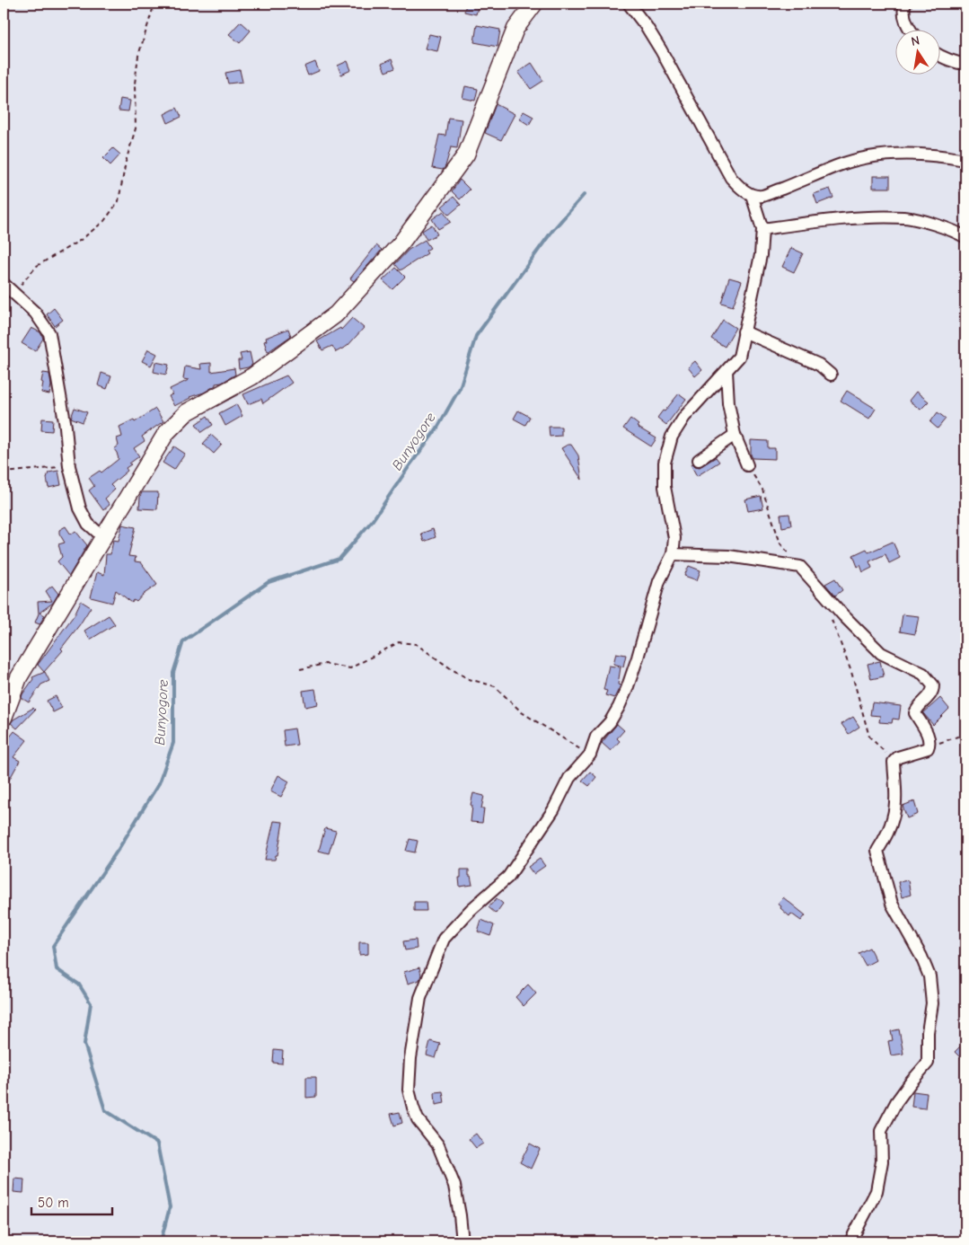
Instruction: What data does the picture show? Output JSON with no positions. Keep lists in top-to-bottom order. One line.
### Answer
{"water":["Bunyogore"],"scale_bar":"50 m","north":"top"}
